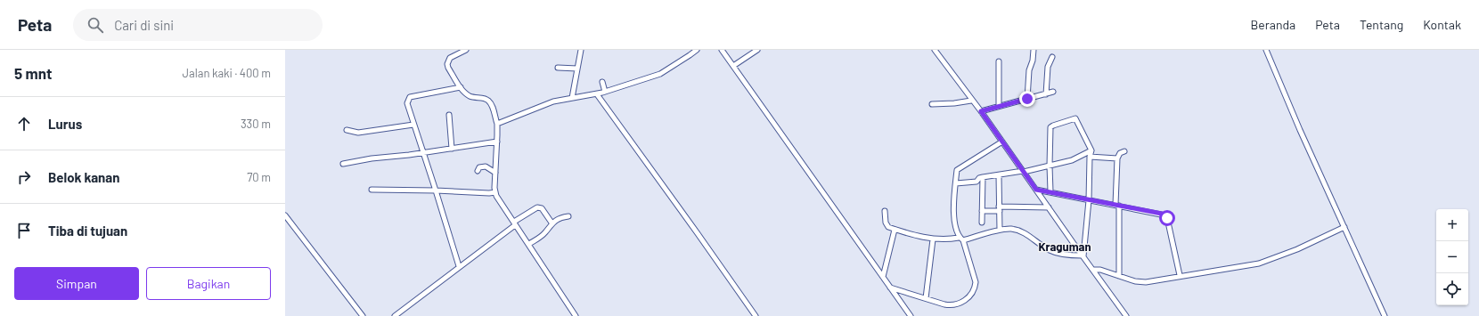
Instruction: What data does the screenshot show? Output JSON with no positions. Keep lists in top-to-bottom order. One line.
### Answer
{"districts":["Kraguman"],"page":{"header":"Peta","search":"Cari di sini","nav":["Beranda","Peta","Tentang","Kontak"],"heading":["5 mnt","Jalan kaki · 400 m"],"list":[["Lurus","330 m"],["Belok kanan","70 m"],"Tiba di tujuan"],"map_buttons":["+","−"],"buttons":["Simpan","Bagikan"]}}
